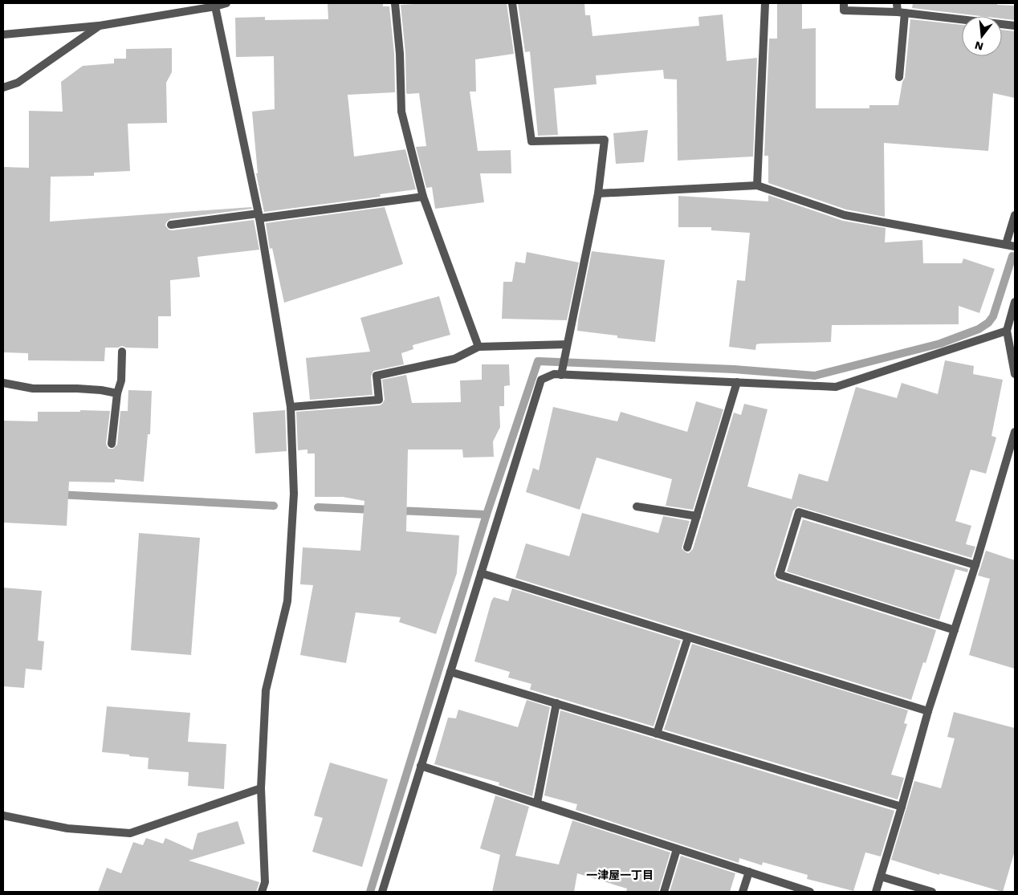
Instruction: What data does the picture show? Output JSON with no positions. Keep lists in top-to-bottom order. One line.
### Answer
{"districts":["一津屋一丁目"],"north":"bottom"}
